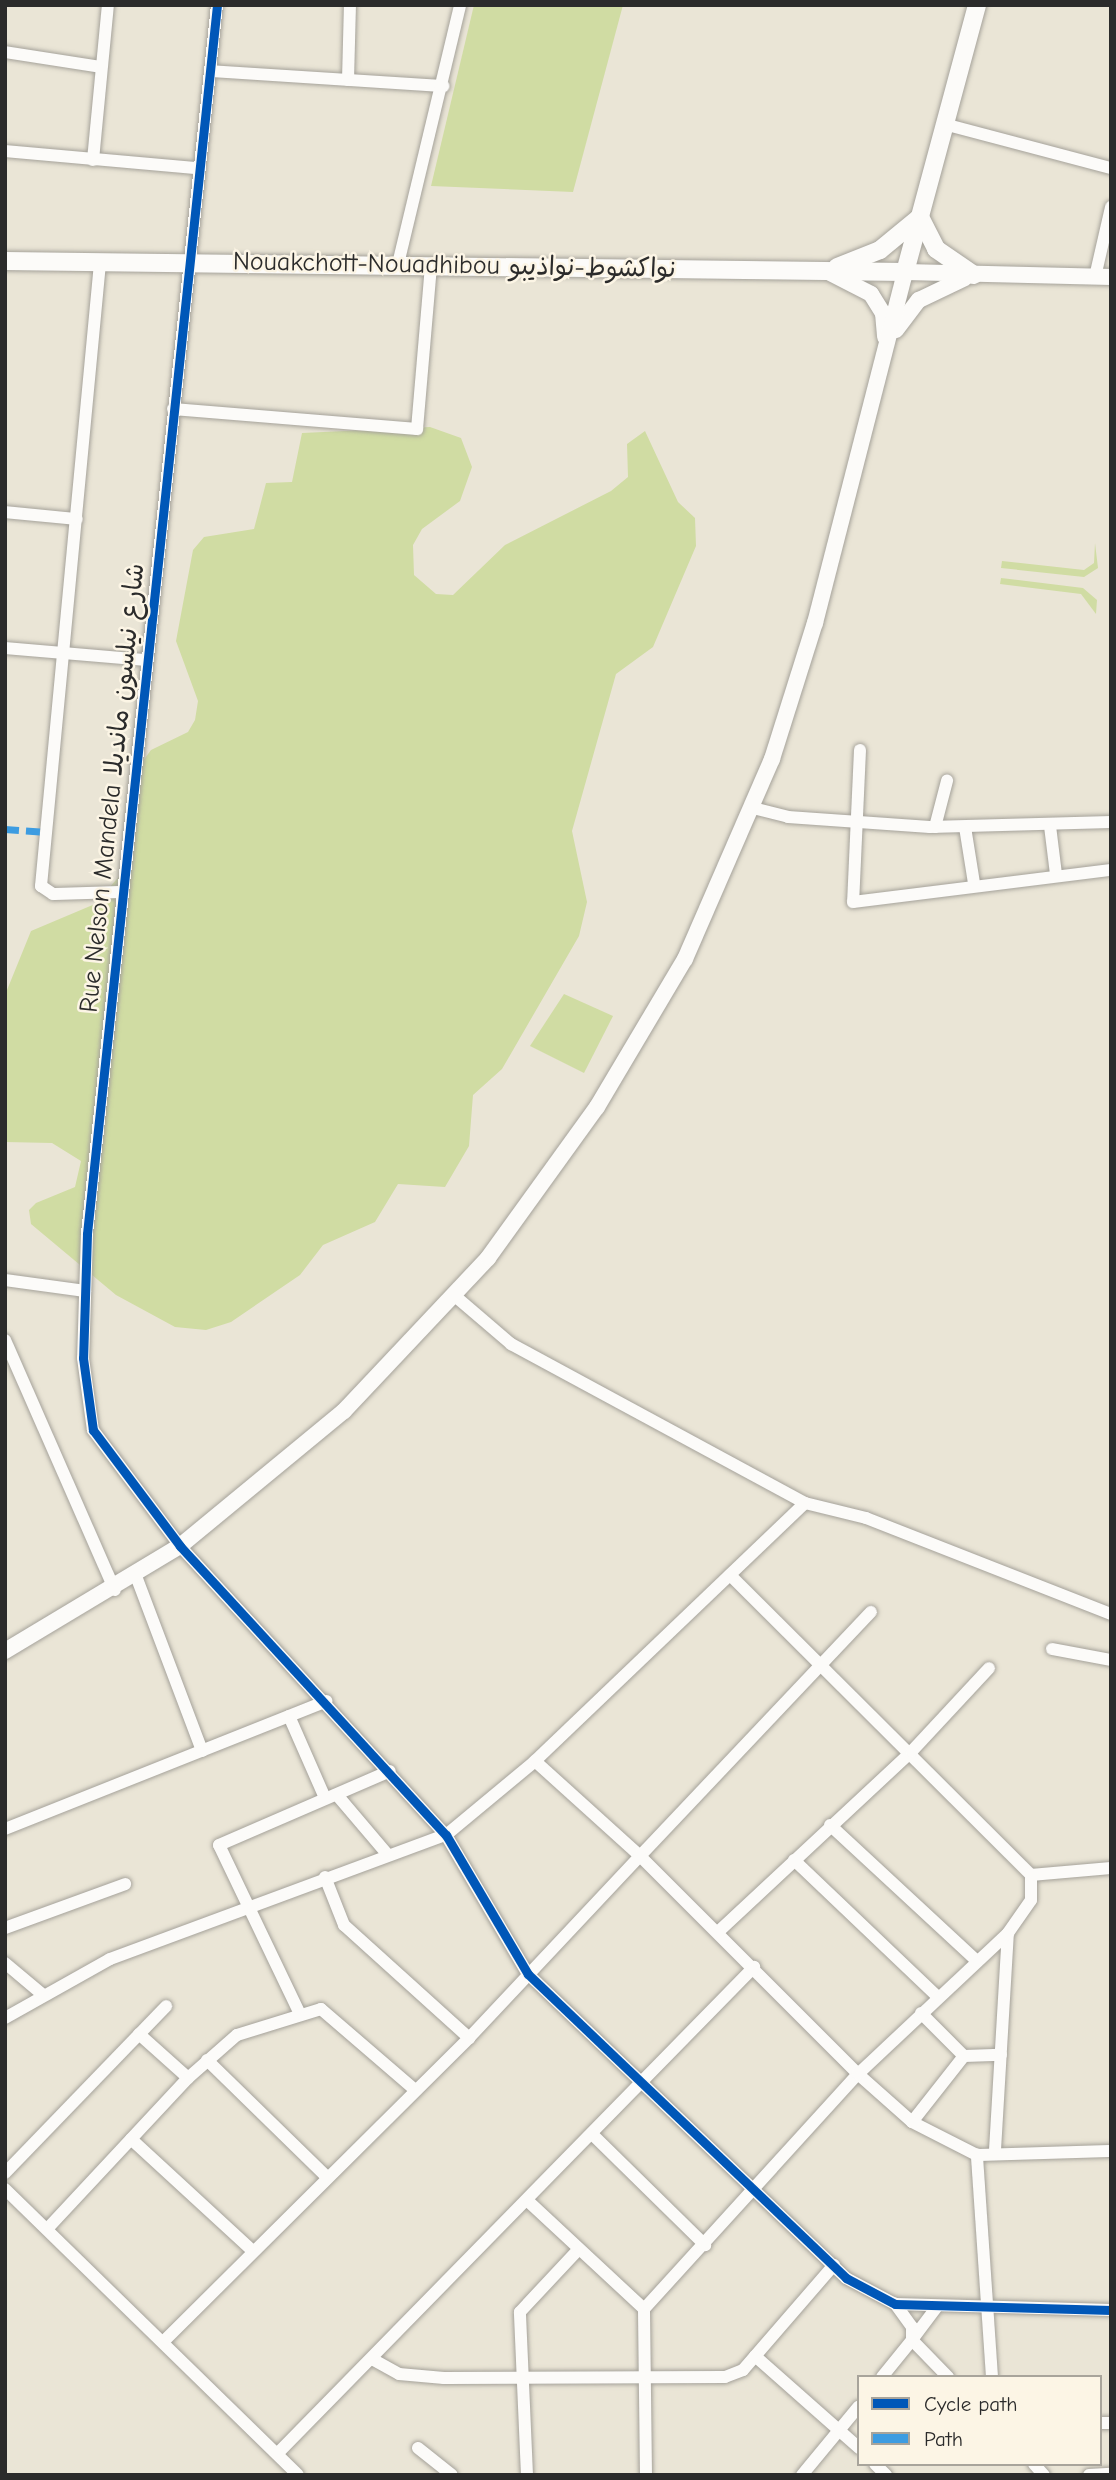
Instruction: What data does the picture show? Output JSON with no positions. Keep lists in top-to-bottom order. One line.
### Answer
{"streets":{"highway":["Nouakchott-Nouadhibou نواكشوط-نواذيبو"],"street":["Rue Nelson Mandela شارع نيلسون مانديلا"]},"crossings":[["Nouakchott-Nouadhibou نواكشوط-نواذيبو","Rue Nelson Mandela شارع نيلسون مانديلا"]],"legend":["Cycle path","Path"]}
